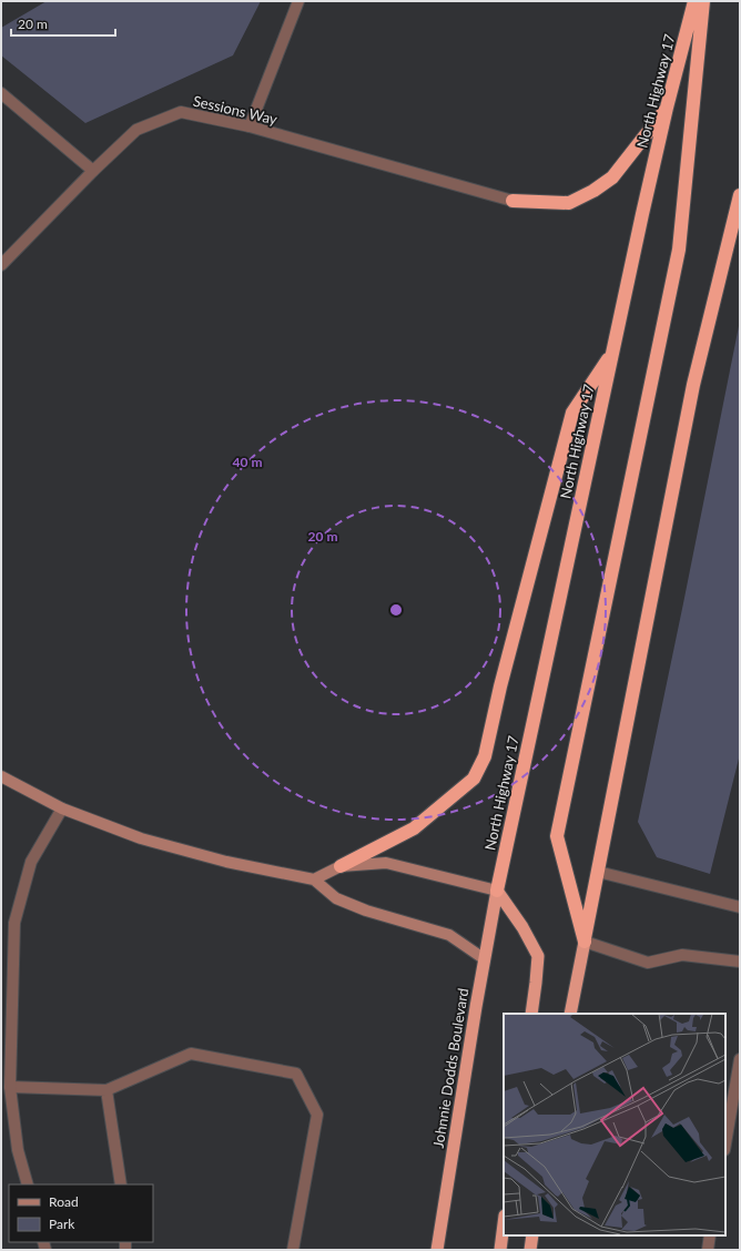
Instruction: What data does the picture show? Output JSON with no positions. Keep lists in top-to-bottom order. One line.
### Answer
{"streets":{"highway":["North Highway 17","Johnnie Dodds Boulevard"],"street":["Sessions Way"]},"crossings":[["North Highway 17","Johnnie Dodds Boulevard"]],"legend":["Road","Park"],"scale_bar":"20 m","rings":["40 m","20 m"]}
